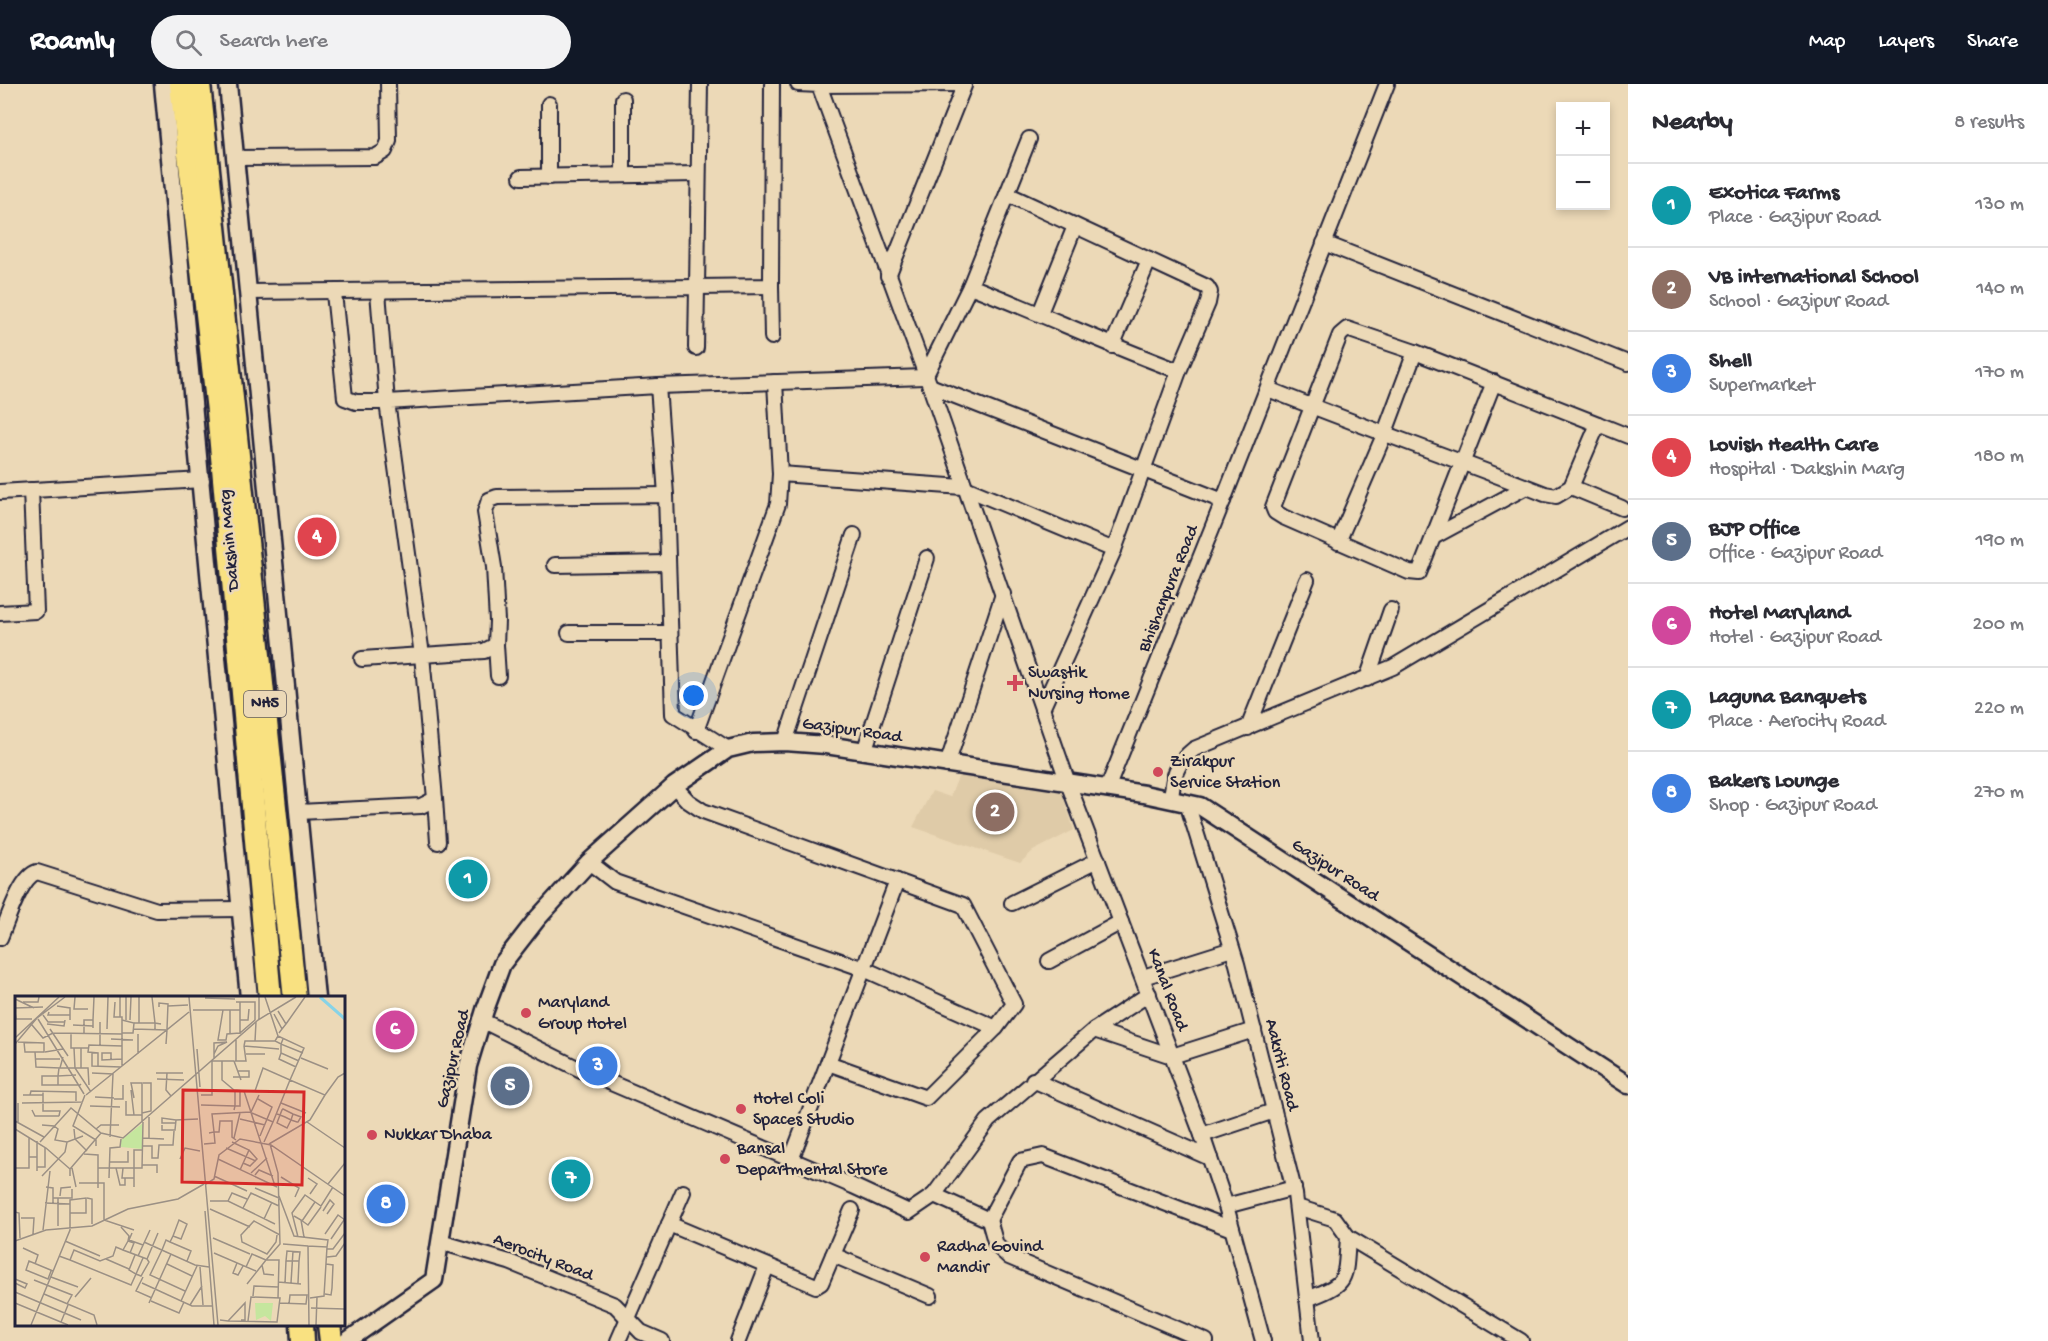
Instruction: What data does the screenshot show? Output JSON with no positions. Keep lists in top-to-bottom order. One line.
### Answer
{"streets":{"highway":["Dakshin Marg","NH5"],"street":["Bhishanpura Road","Gazipur Road","Kanal Road","Aakriti Road","Aerocity Road"]},"crossings":[["Dakshin Marg","NH5"],["Bhishanpura Road","Gazipur Road"],["Gazipur Road","Kanal Road"],["Gazipur Road","Aakriti Road"],["Gazipur Road","Aerocity Road"]],"places":{"health":["Swastik Nursing Home"],"other":["Zirakpur Service Station","Maryland Group Hotel","Hotel Coli Spaces Studio","Nukkar Dhaba","Bansal Departmental Store","Radha Govind Mandir"]},"page":{"header":"Roamly","search":"Search here","nav":["Map","Layers","Share"],"heading":["Nearby","8 results"],"map_buttons":["+","−"],"list":[{"mark":"1","name":"Exotica Farms","note":"Place · Gazipur Road","value":"130 m"},{"mark":"2","name":"VB international School","note":"School · Gazipur Road","value":"140 m"},{"mark":"3","name":"Shell","note":"Supermarket","value":"170 m"},{"mark":"4","name":"Lovish Health Care","note":"Hospital · Dakshin Marg","value":"180 m"},{"mark":"5","name":"BJP Office","note":"Office · Gazipur Road","value":"190 m"},{"mark":"6","name":"Hotel Maryland","note":"Hotel · Gazipur Road","value":"200 m"},{"mark":"7","name":"Laguna Banquets","note":"Place · Aerocity Road","value":"220 m"},{"mark":"8","name":"Bakers Lounge","note":"Shop · Gazipur Road","value":"270 m"}],"pins":["4","2","1","6","3","5","7","8"]}}
